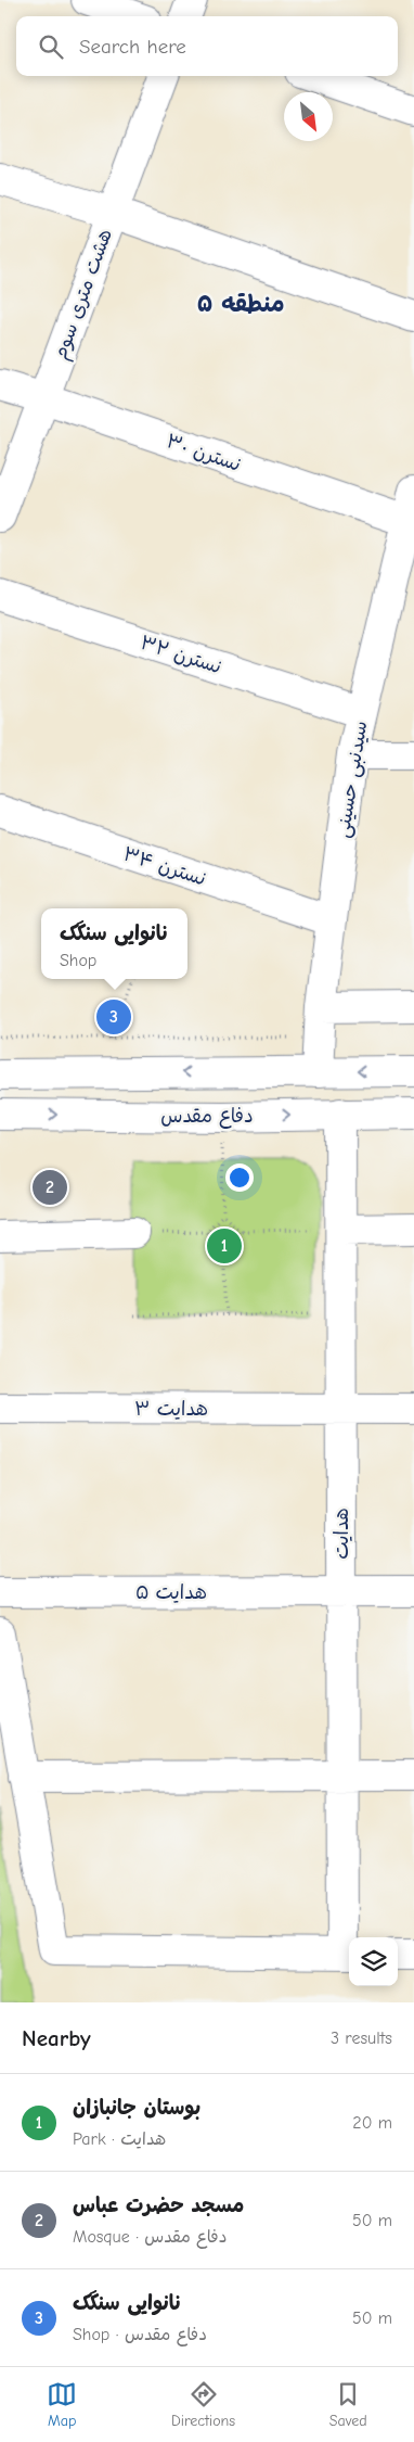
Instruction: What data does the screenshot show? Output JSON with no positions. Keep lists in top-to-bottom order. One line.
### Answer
{"streets":{"street":["هشت متری سوم","نسترن ۳۰","نسترن ۳۲","سیدنبی حسینی","نسترن ۳۴","دفاع مقدس","هدایت ۳","هدایت","هدایت ۵"]},"crossings":[["هشت متری سوم","نسترن ۳۰"],["نسترن ۳۰","سیدنبی حسینی"],["نسترن ۳۲","سیدنبی حسینی"],["سیدنبی حسینی","نسترن ۳۴"],["دفاع مقدس","هدایت"],["هدایت ۳","هدایت"],["هدایت","هدایت ۵"]],"districts":["منطقه ۵"],"north":"bottom right","page":{"search":"Search here","popup":["نانوایی سنگک","Shop"],"pins":["3","2","1"],"heading":["Nearby","3 results"],"list":[{"mark":"1","name":"بوستان جانبازان","note":"Park · هدایت","value":"20 m"},{"mark":"2","name":"مسجد حضرت عباس","note":"Mosque · دفاع مقدس","value":"50 m"},{"mark":"3","name":"نانوایی سنگک","note":"Shop · دفاع مقدس","value":"50 m"}],"nav":["Map","Directions","Saved"]}}
